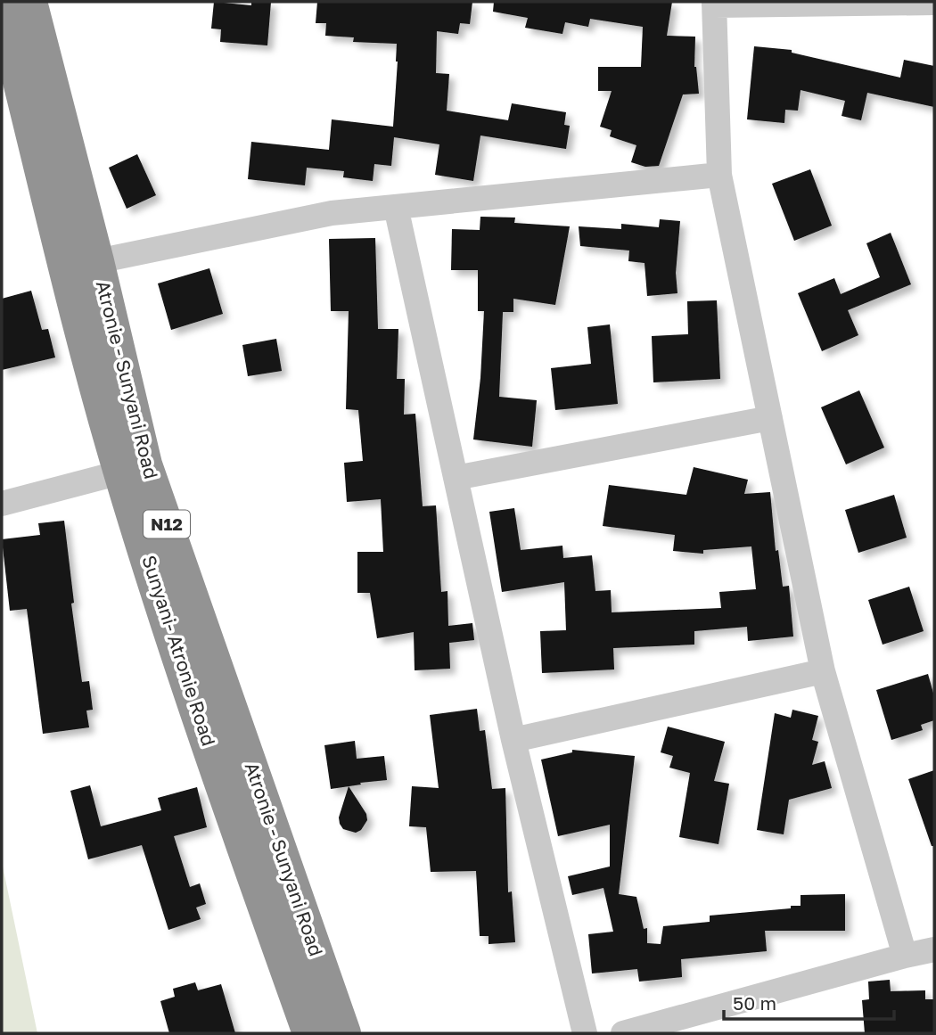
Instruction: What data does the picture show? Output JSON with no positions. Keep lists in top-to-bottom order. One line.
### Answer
{"streets":{"highway":["Atronie - Sunyani Road","N12","Sunyani- Atronie Road"]},"scale_bar":"50 m"}
